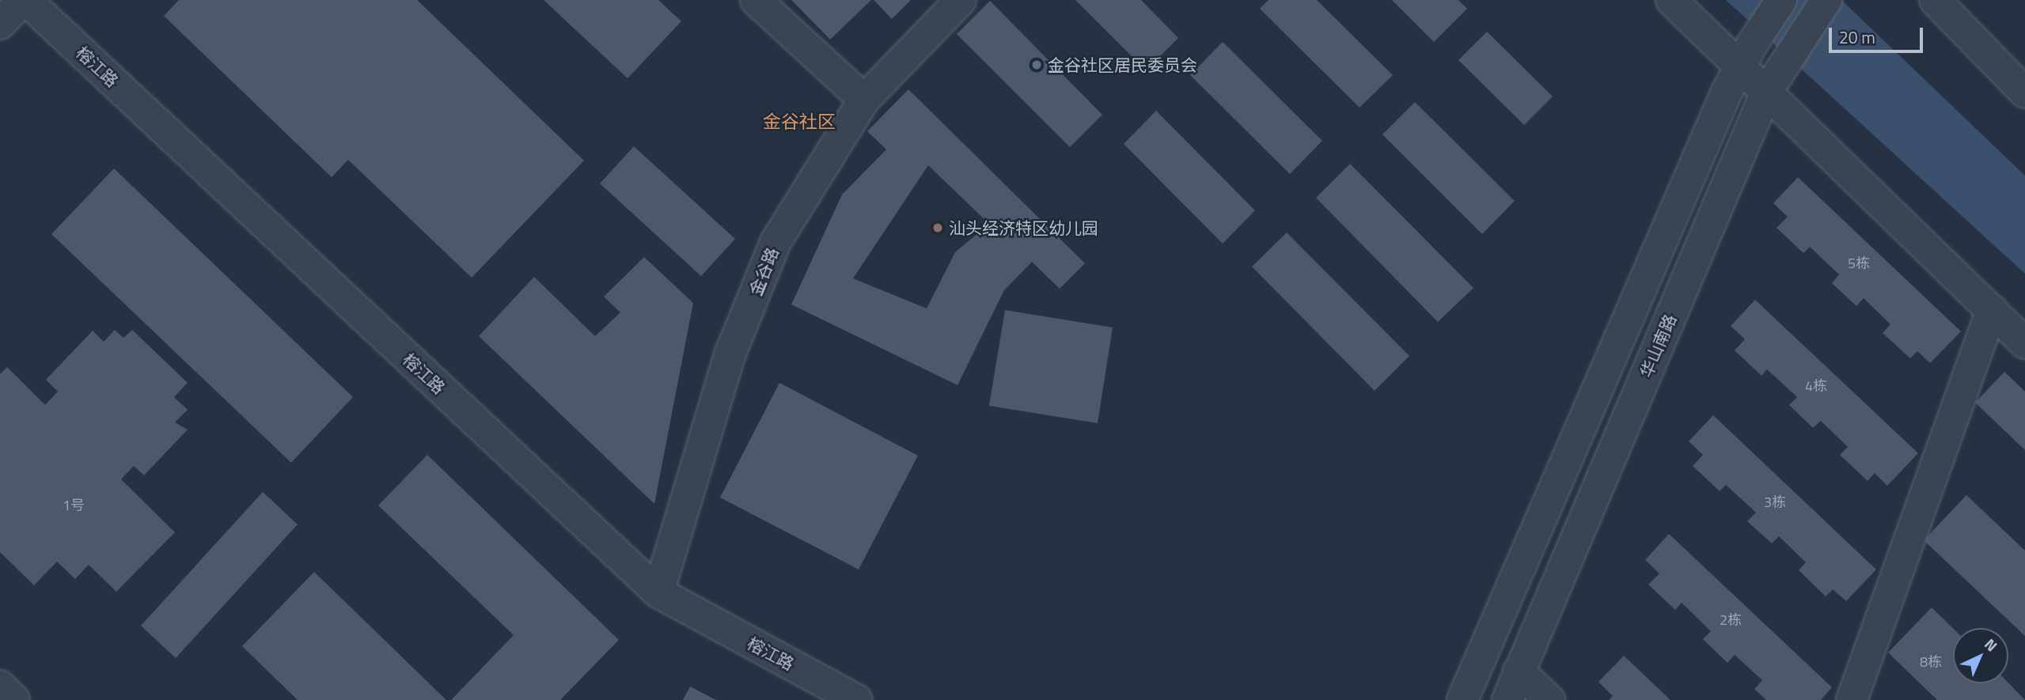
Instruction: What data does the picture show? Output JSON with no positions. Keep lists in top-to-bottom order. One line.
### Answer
{"streets":{"street":["榕江路","金谷路","华山南路"]},"crossings":[["榕江路","金谷路"]],"districts":["金谷社区"],"places":["金谷社区居民委员会","汕头经济特区幼儿园"],"house_numbers":["5栋","4栋","3栋","1号","2栋","8栋"],"scale_bar":"20 m","north":"top right"}
